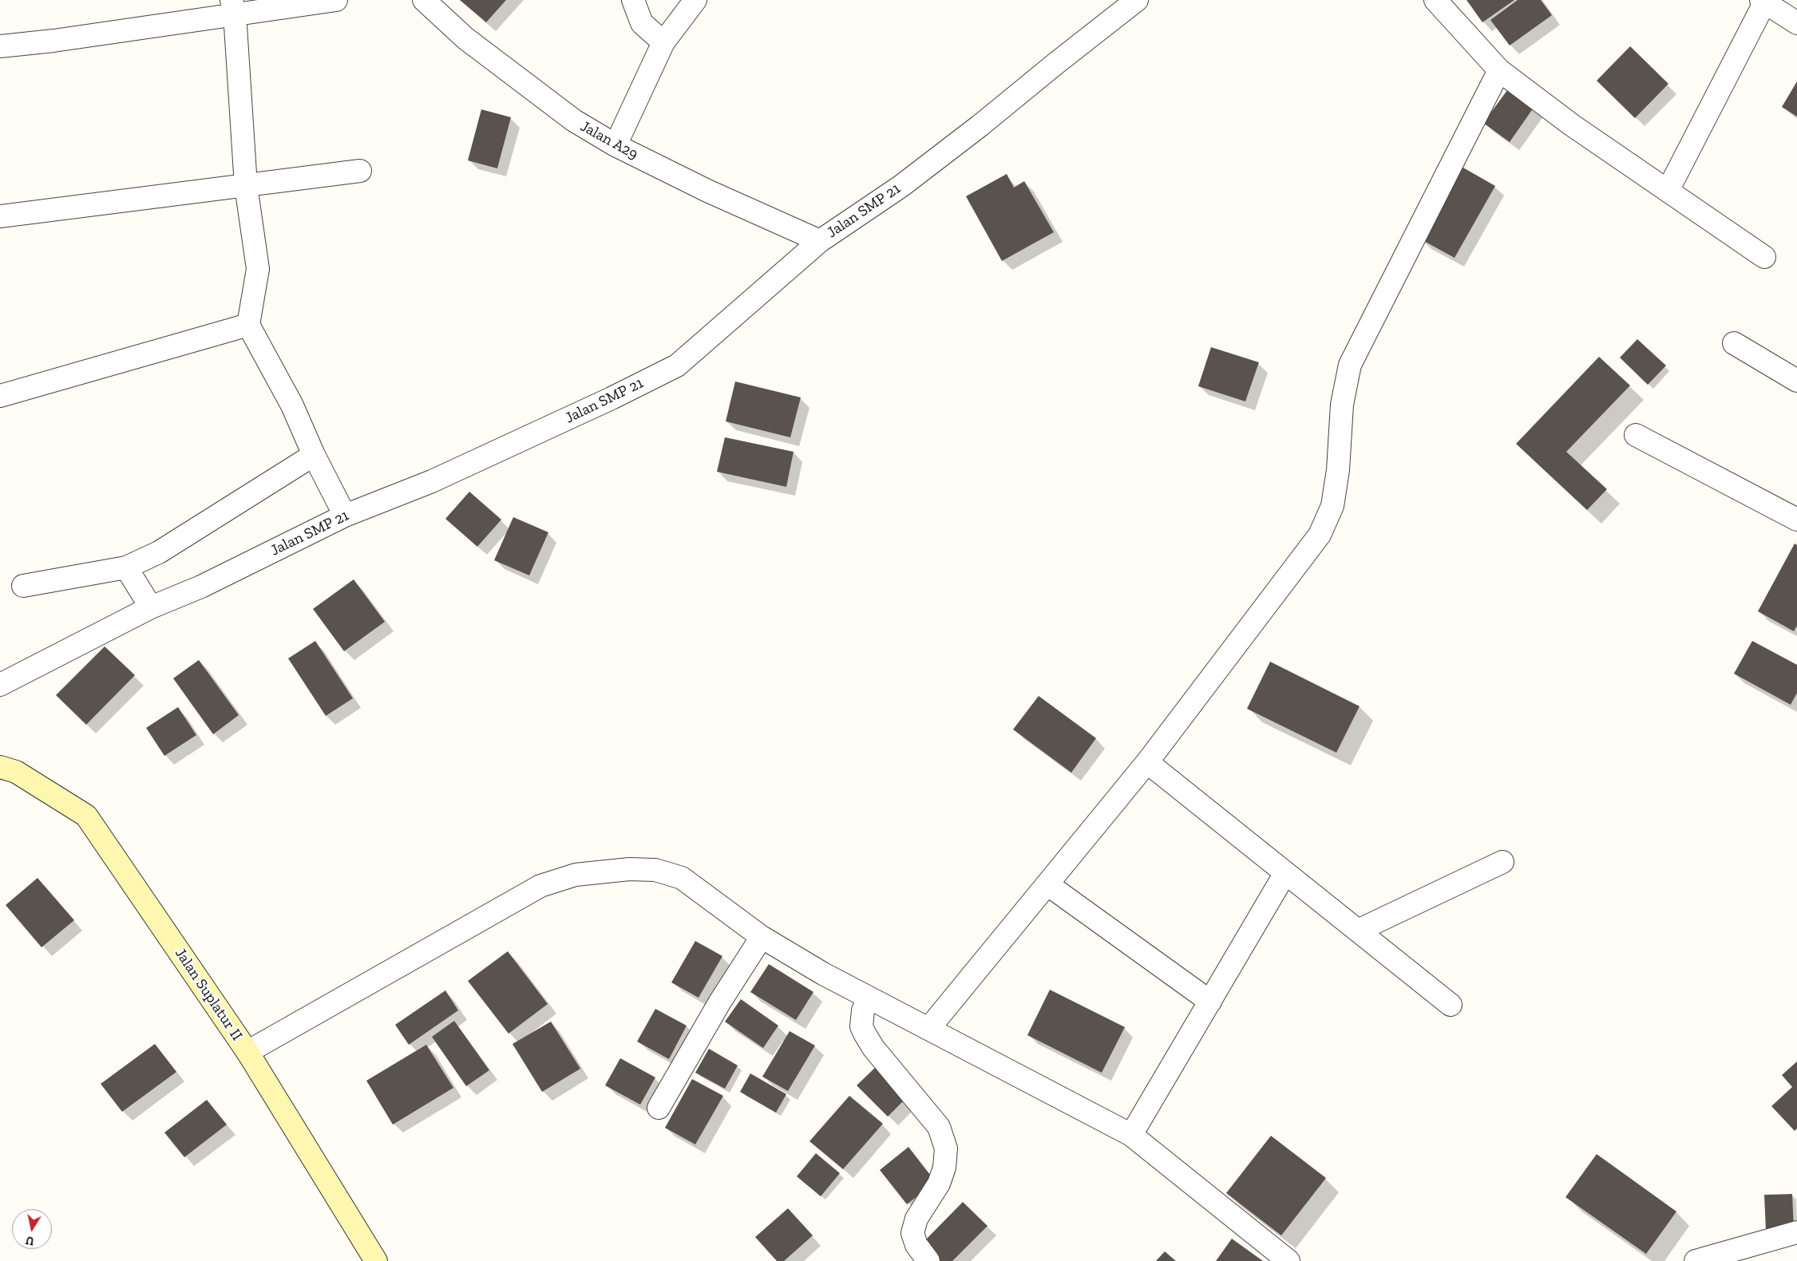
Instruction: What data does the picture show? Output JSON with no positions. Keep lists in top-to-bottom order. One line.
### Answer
{"streets":{"street":["Jalan A29","Jalan SMP 21","Jalan Suplatur II"]},"crossings":[["Jalan A29","Jalan SMP 21"]],"north":"bottom"}
